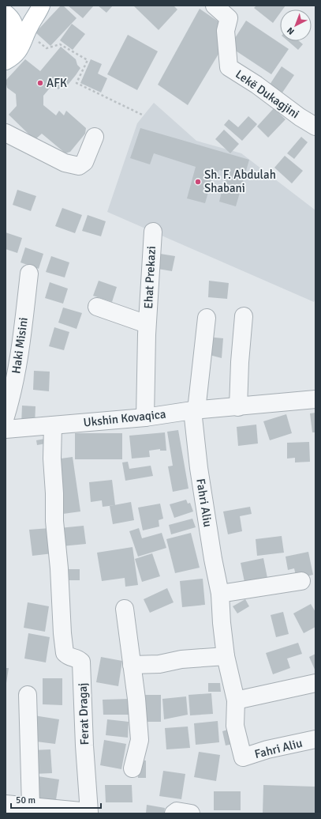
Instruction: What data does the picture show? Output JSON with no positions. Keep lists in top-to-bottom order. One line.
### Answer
{"streets":{"street":["Lekë Dukagjini","Ehat Prekazi","Haki Misini","Ukshin Kovaqica","Fahri Aliu","Ferat Dragaj"]},"crossings":[["Ehat Prekazi","Ukshin Kovaqica"],["Ukshin Kovaqica","Fahri Aliu"],["Ukshin Kovaqica","Ferat Dragaj"]],"places":["AFK","Sh. F. Abdulah Shabani"],"scale_bar":"50 m","north":"bottom left"}
